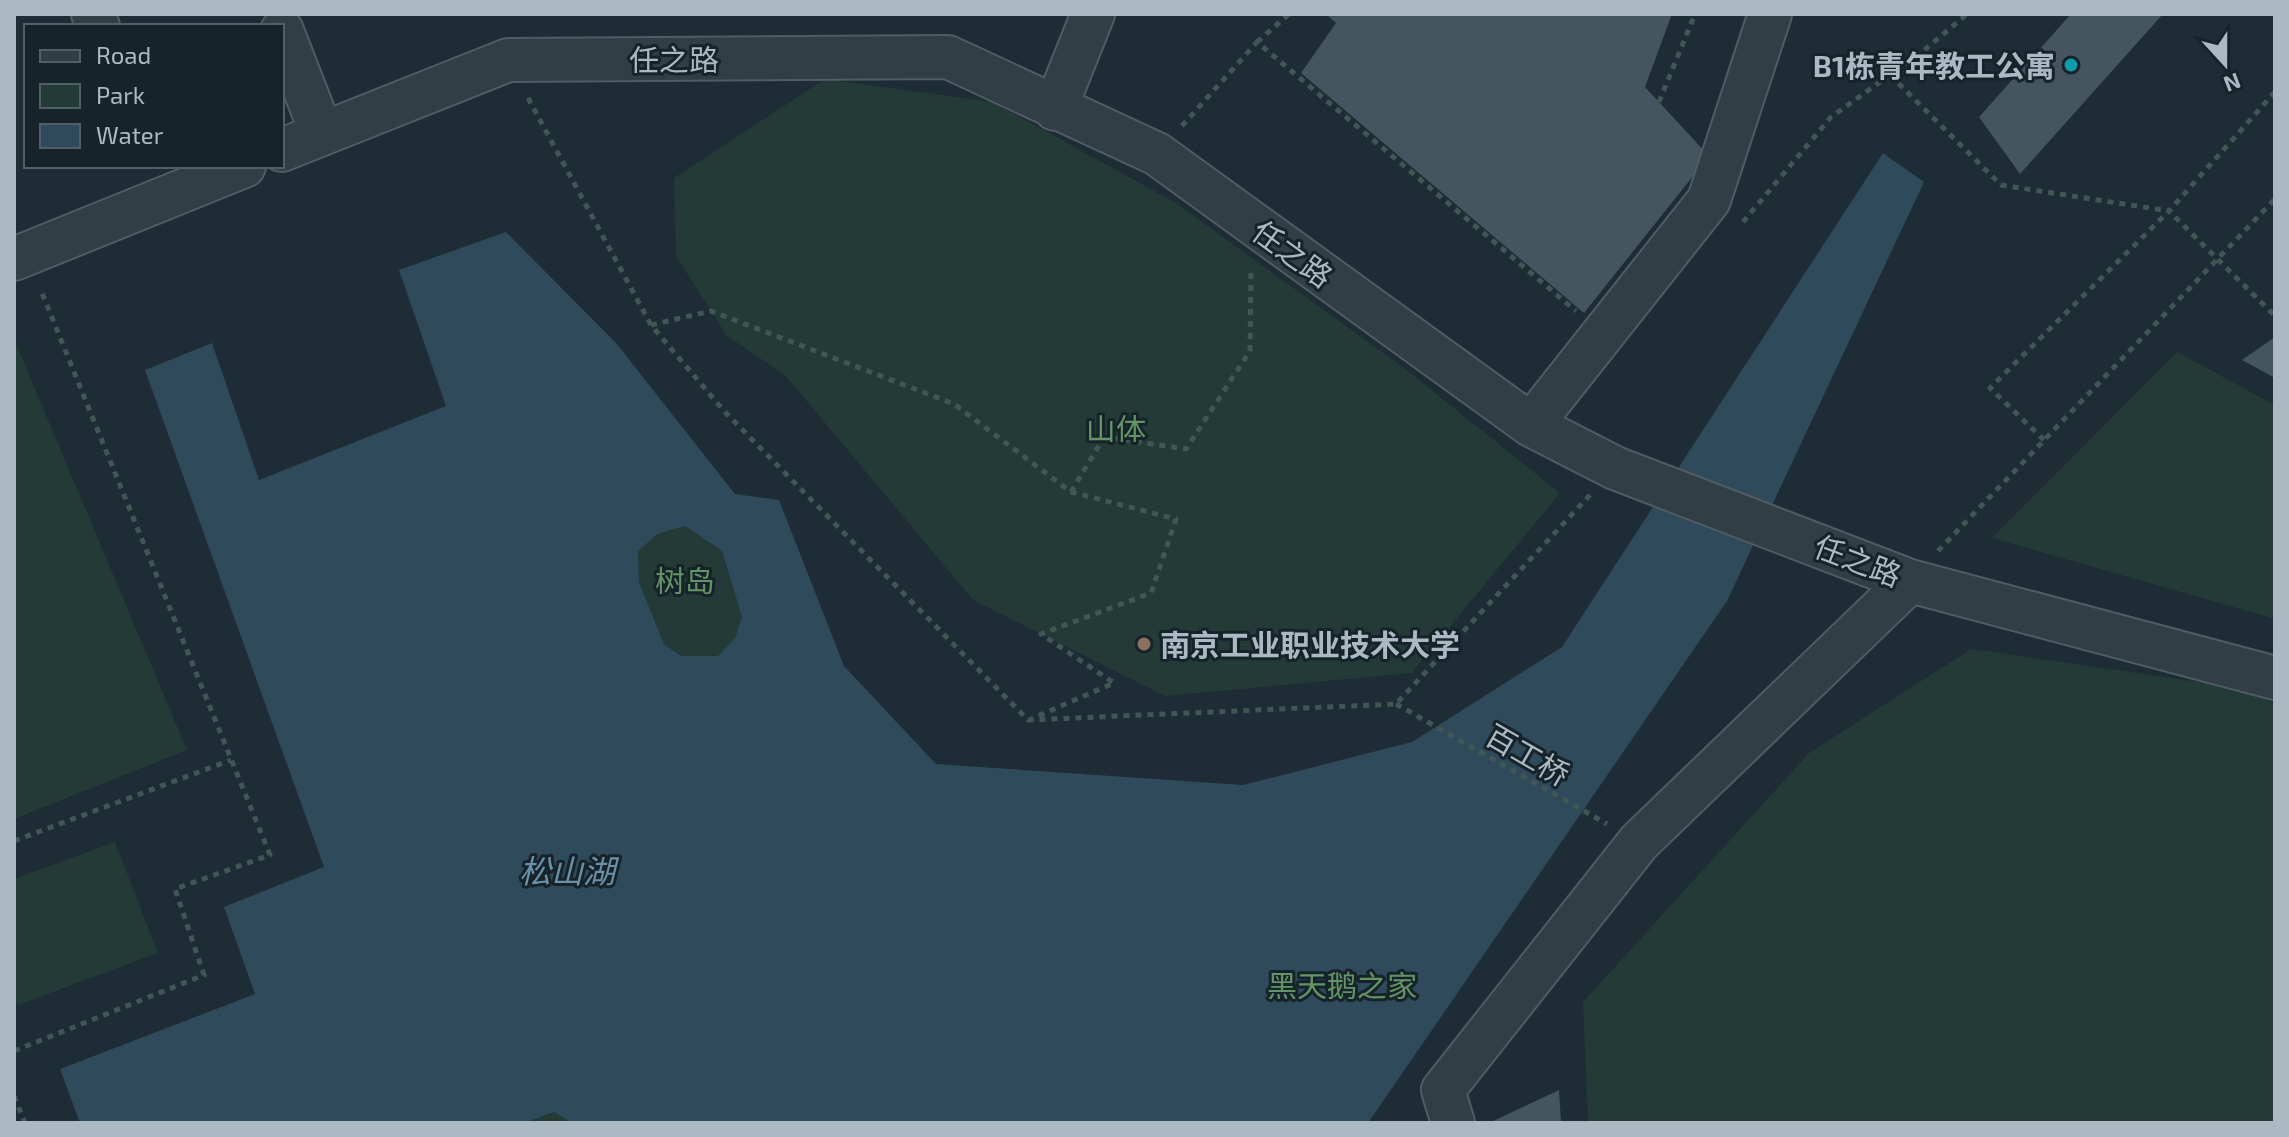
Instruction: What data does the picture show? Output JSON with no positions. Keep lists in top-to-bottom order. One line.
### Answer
{"streets":{"street":["任之路"],"path":["百工桥"]},"water":["松山湖"],"parks":["山体","树岛","黑天鹅之家"],"places":["B1栋青年教工公寓","南京工业职业技术大学"],"legend":["Road","Park","Water"],"north":"bottom"}
